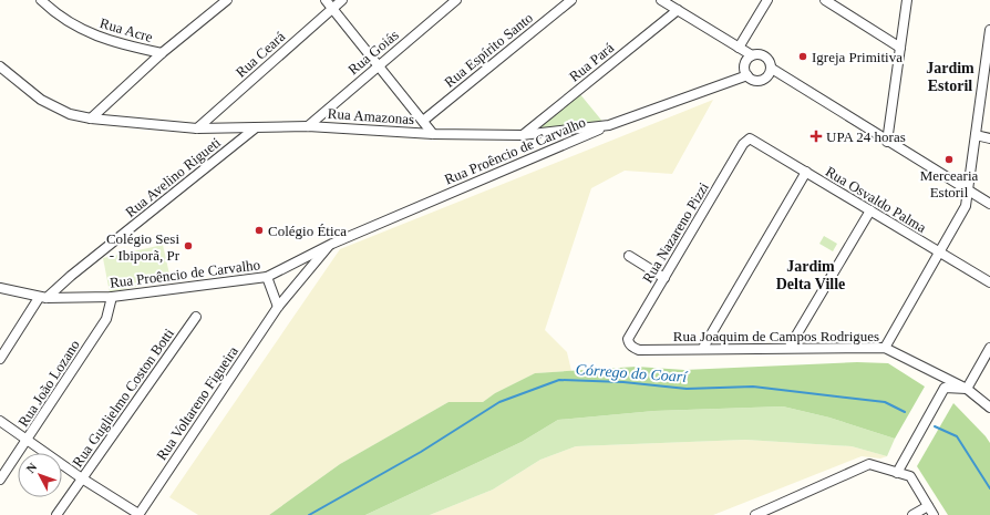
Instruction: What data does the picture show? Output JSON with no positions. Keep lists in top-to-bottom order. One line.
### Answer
{"streets":{"street":["Rua Acre","Rua Espírito Santo","Rua Goiás","Rua Ceará","Rua Pará","Rua Amazonas","Rua Proêncio de Carvalho","Rua Avelino Rigueti","Rua Osvaldo Palma","Rua Nazareno Pizzi","Rua Joaquim de Campos Rodrigues","Rua João Lozano","Rua Guglielmo Coston Botti","Rua Voltareno Figueira"]},"crossings":[["Rua Goiás","Rua Amazonas"],["Rua Ceará","Rua Amazonas"],["Rua Pará","Rua Amazonas"],["Rua Amazonas","Rua Proêncio de Carvalho"],["Rua Amazonas","Rua Avelino Rigueti"],["Rua Proêncio de Carvalho","Rua Avelino Rigueti"],["Rua Proêncio de Carvalho","Rua João Lozano"],["Rua Proêncio de Carvalho","Rua Voltareno Figueira"],["Rua Osvaldo Palma","Rua Nazareno Pizzi"],["Rua Nazareno Pizzi","Rua Joaquim de Campos Rodrigues"]],"districts":["Jardim Estoril","Jardim Delta Ville"],"water":["Córrego do Coarí"],"places":{"other":["Igreja Primitiva","Mercearia Estoril","Colégio Ética","Colégio Sesi - Ibiporã, Pr"],"health":["UPA 24 horas"]},"north":"top left"}
